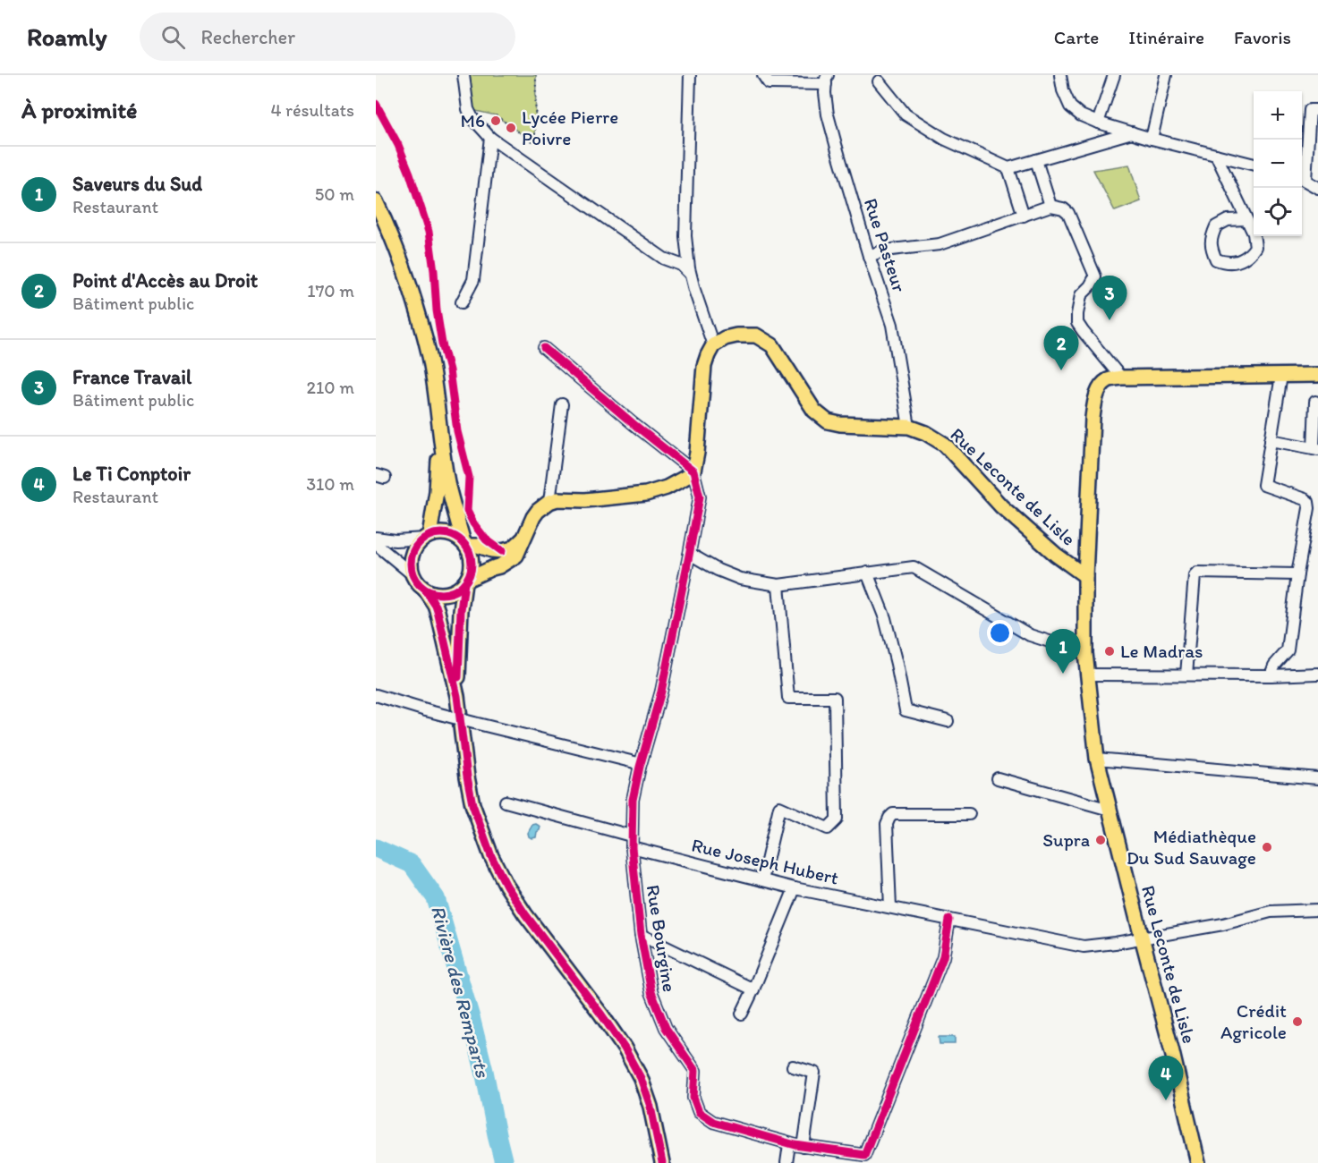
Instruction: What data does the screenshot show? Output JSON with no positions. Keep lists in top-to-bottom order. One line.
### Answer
{"streets":{"main road":["Rue Leconte de Lisle"],"street":["Rue Pasteur","Rue Joseph Hubert","Rue Bourgine"]},"crossings":[["Rue Pasteur","Rue Leconte de Lisle"],["Rue Leconte de Lisle","Rue Joseph Hubert"],["Rue Joseph Hubert","Rue Bourgine"]],"water":["Rivière des Remparts"],"places":["M6","Lycée Pierre Poivre","Le Madras","Supra","Médiathèque Du Sud Sauvage","Crédit Agricole"],"page":{"header":"Roamly","search":"Rechercher","nav":["Carte","Itinéraire","Favoris"],"heading":["À proximité","4 résultats"],"map_buttons":["+","−"],"list":[{"mark":"1","name":"Saveurs du Sud","note":"Restaurant","value":"50 m"},{"mark":"2","name":"Point d'Accès au Droit","note":"Bâtiment public","value":"170 m"},{"mark":"3","name":"France Travail","note":"Bâtiment public","value":"210 m"},{"mark":"4","name":"Le Ti Conptoir","note":"Restaurant","value":"310 m"}],"pins":["3","2","1","4"]}}
